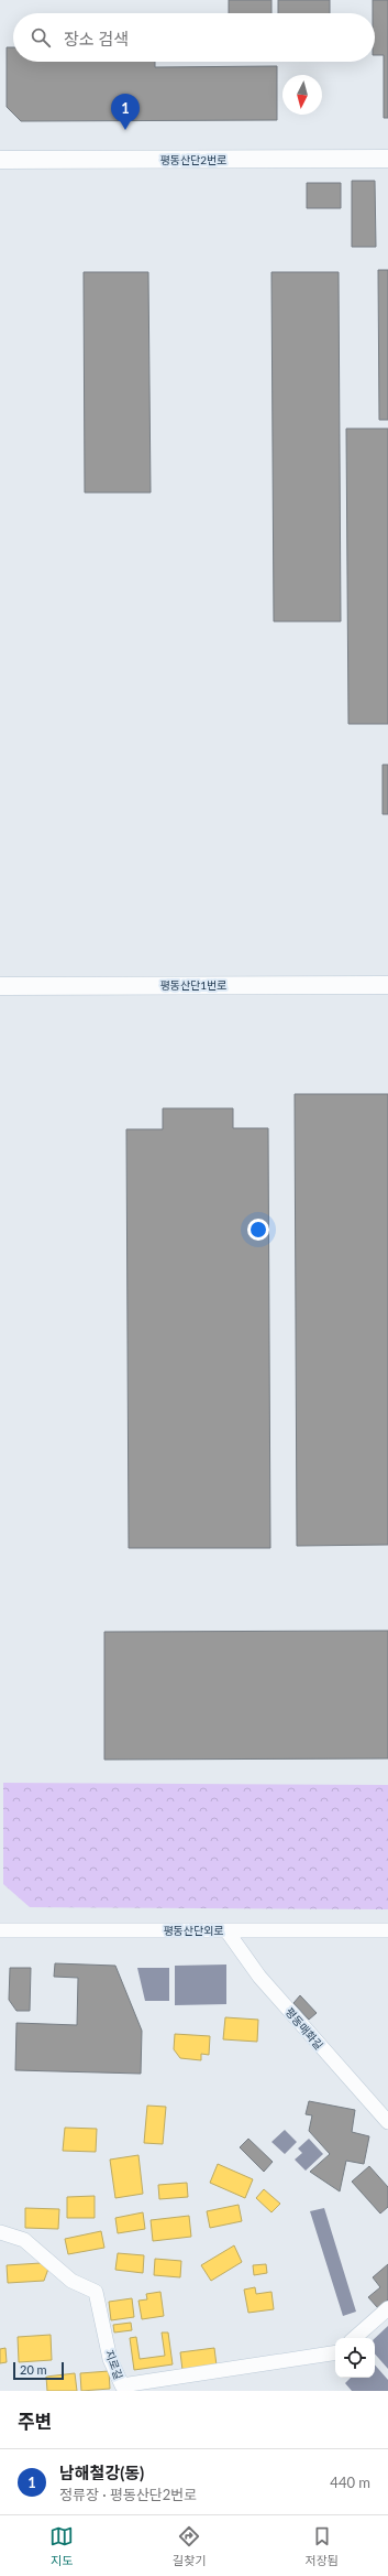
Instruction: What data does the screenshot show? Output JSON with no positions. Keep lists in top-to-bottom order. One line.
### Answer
{"streets":{"street":["평동산단2번로","평동산단1번로","평동산단외로","평동매화길","지로길"]},"crossings":[["평동산단외로","평동매화길"]],"scale_bar":"20 m","north":"bottom","page":{"search":"장소 검색","pins":"1","scale":"20 m","heading":"주변","list":[{"mark":"1","name":"남해철강(동)","note":"정류장 · 평동산단2번로","value":"440 m"}],"nav":["지도","길찾기","저장됨"]}}
